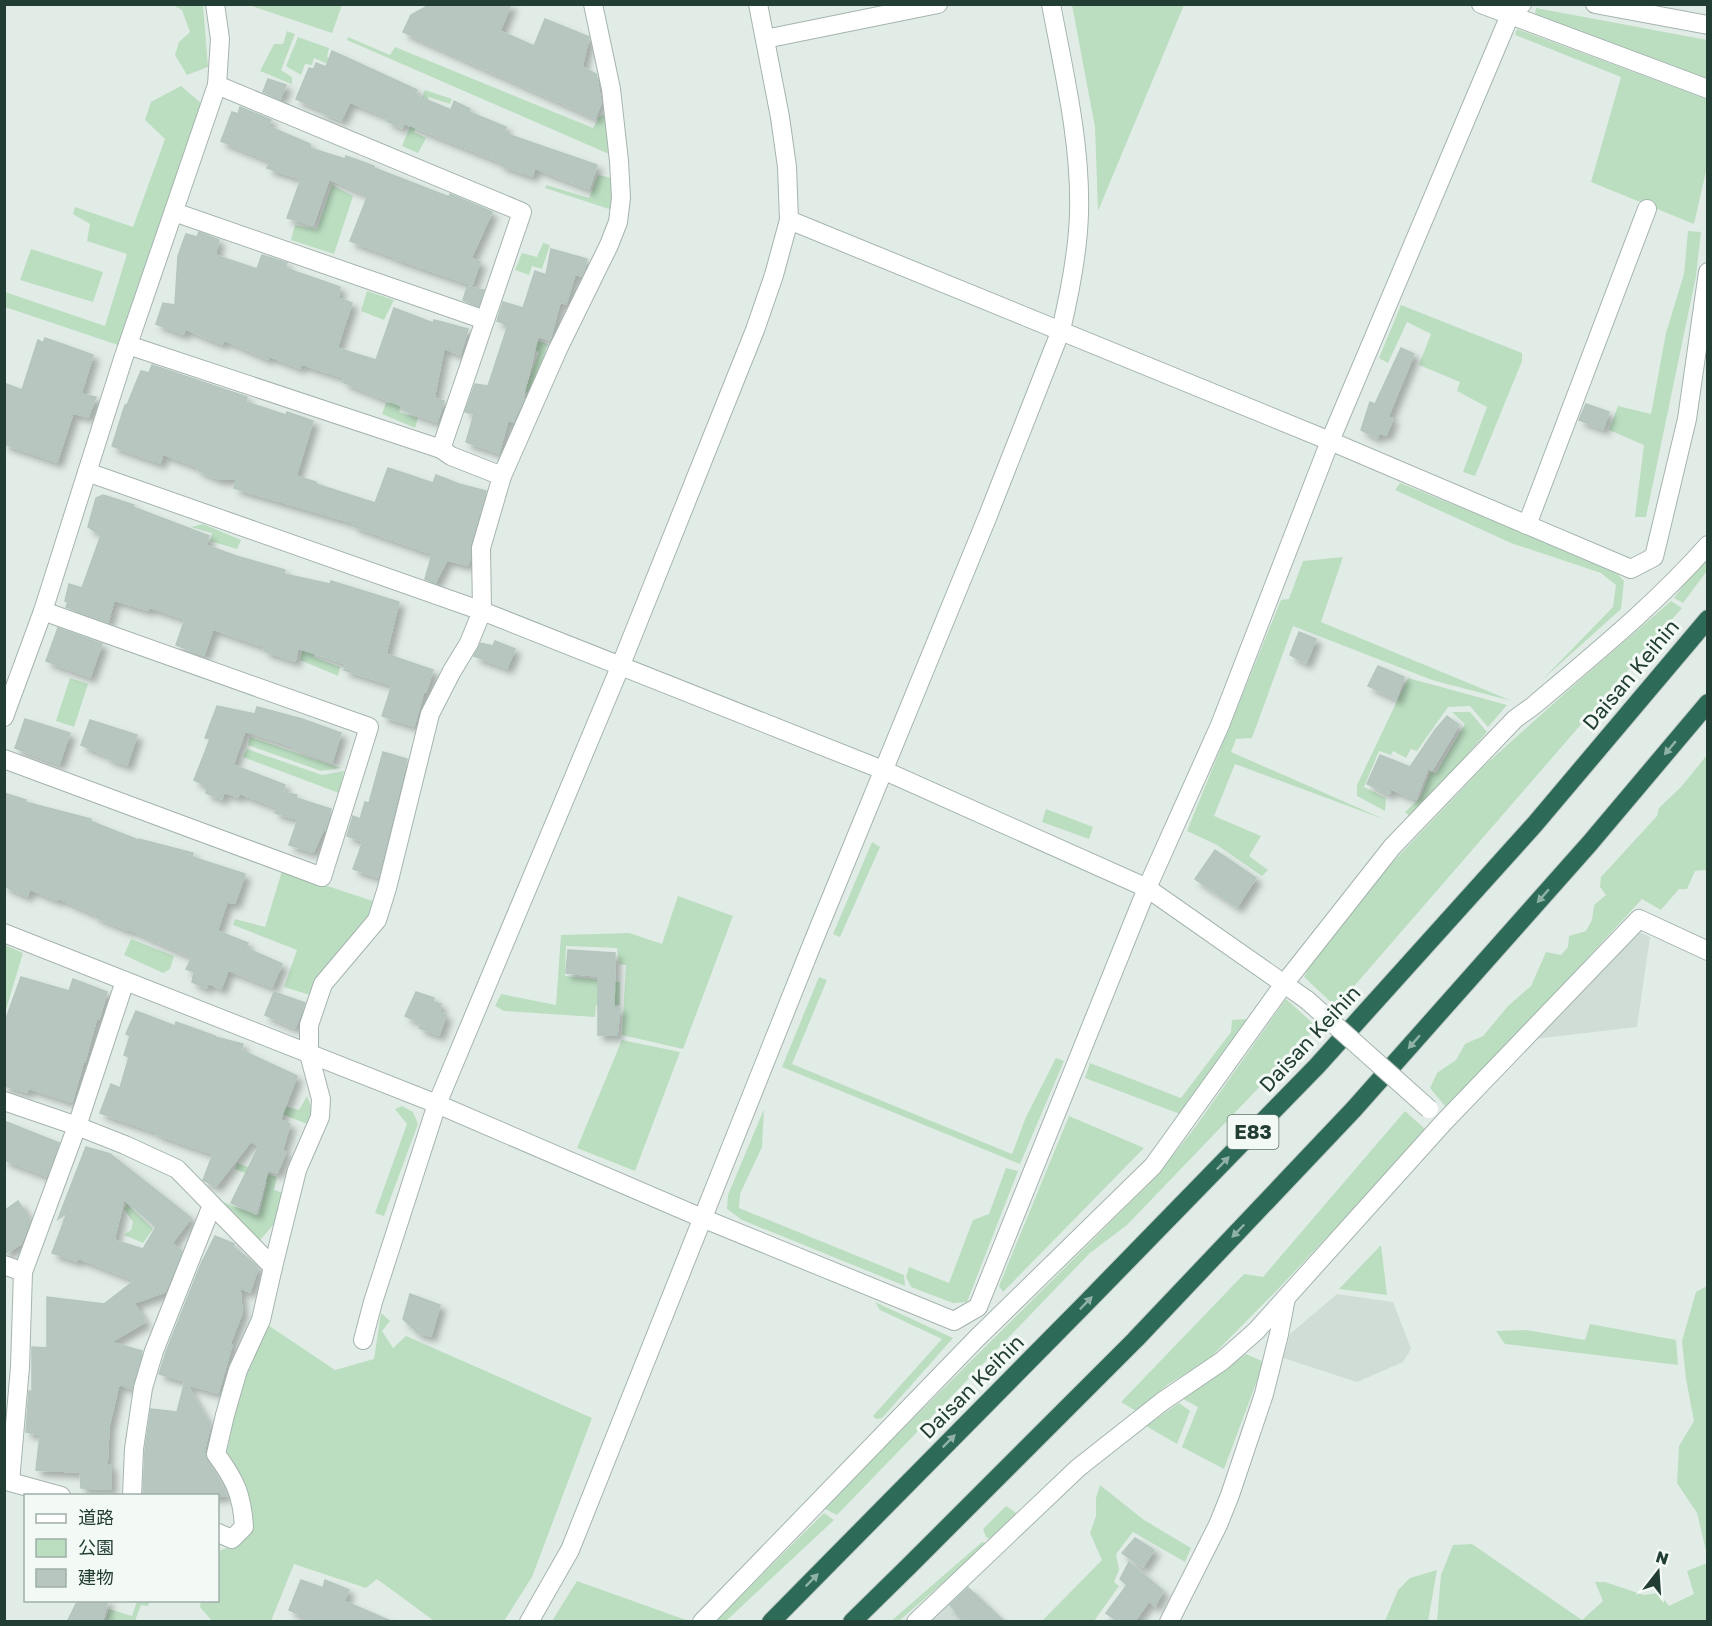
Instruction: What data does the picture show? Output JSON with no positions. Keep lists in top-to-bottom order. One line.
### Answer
{"streets":{"highway":["Daisan Keihin","E83"]},"legend":["道路","公園","建物"],"north":"top"}
